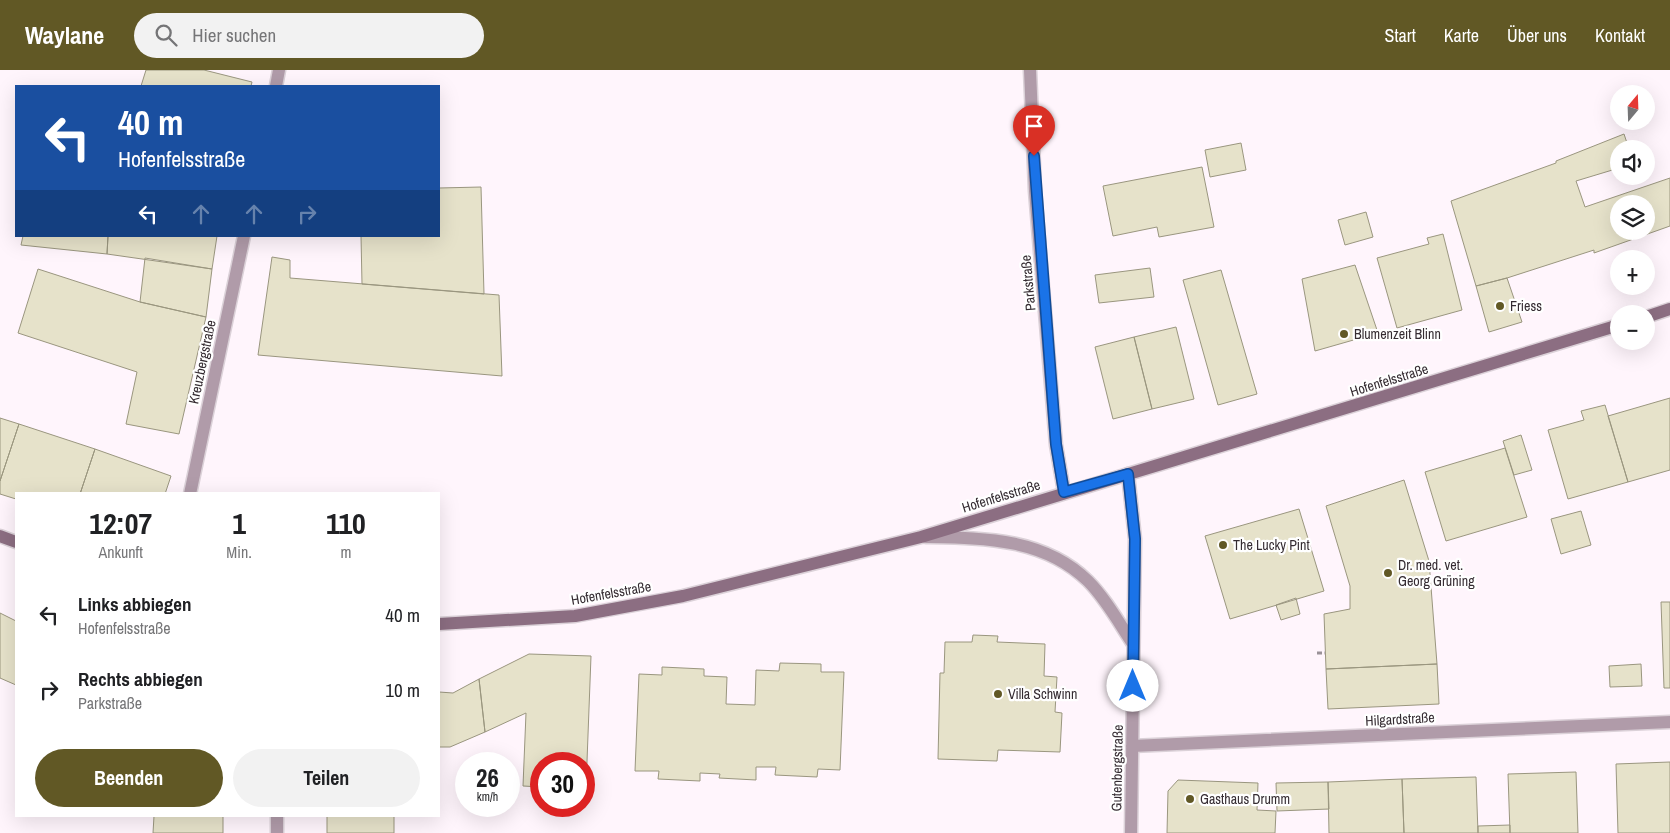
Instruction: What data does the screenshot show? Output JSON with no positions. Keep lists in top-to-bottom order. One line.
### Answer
{"streets":{"main road":["Hofenfelsstraße"],"street":["Parkstraße","Kreuzbergstraße","Hilgardstraße","Gutenbergstraße"]},"crossings":[["Parkstraße","Hofenfelsstraße"],["Hofenfelsstraße","Gutenbergstraße"],["Hilgardstraße","Gutenbergstraße"]],"places":["Friess","Blumenzeit Blinn","The Lucky Pint","Dr. med. vet. Georg Grüning","Villa Schwinn","Gasthaus Drumm"],"north":"top","page":{"header":"Waylane","search":"Hier suchen","nav":["Start","Karte","Über uns","Kontakt"],"map_buttons":["+","−"],"turn":["40 m","Hofenfelsstraße"],"eta":["12:07","Ankunft","1","Min.","110","m"],"list":[{"name":"Links abbiegen","note":"Hofenfelsstraße","value":"40 m"},{"name":"Rechts abbiegen","note":"Parkstraße","value":"10 m"}],"buttons":["Beenden","Teilen"],"speed":"26 km/h","limit":"30"}}
